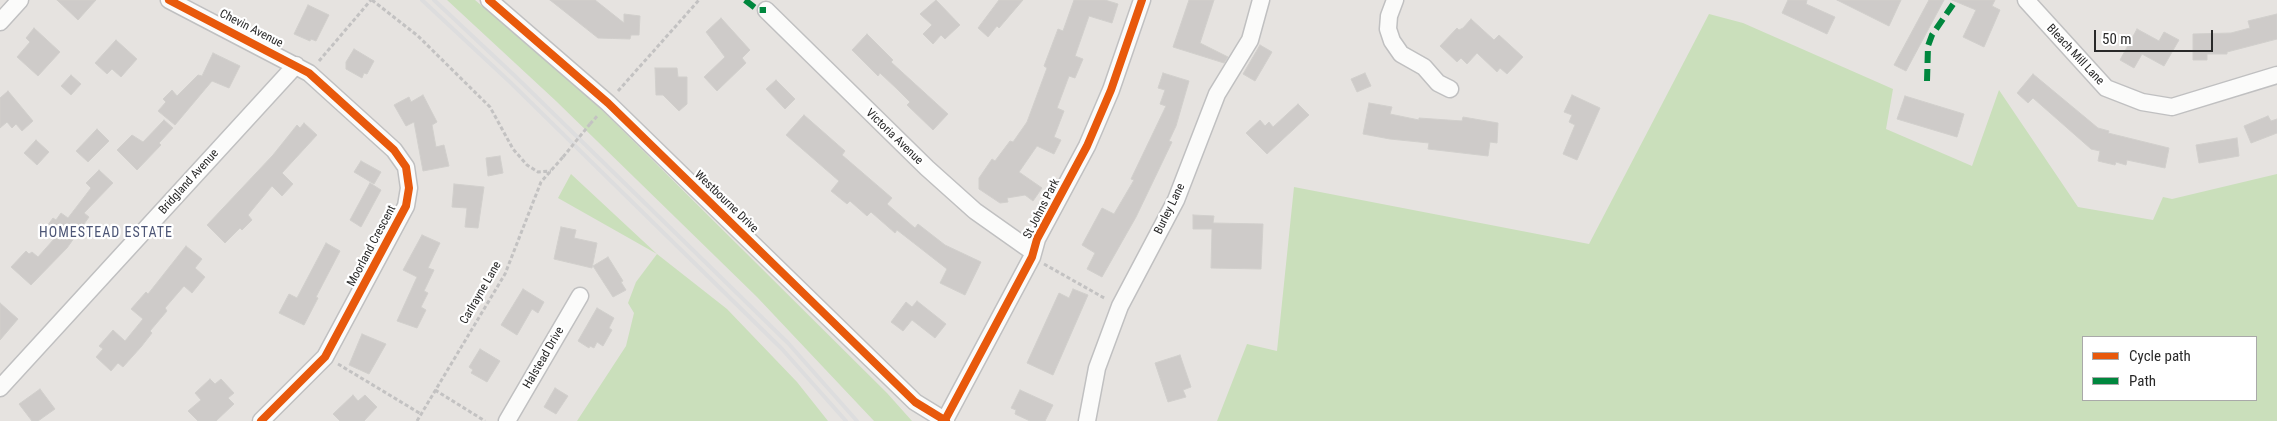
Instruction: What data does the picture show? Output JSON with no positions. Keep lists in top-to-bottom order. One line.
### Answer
{"streets":{"street":["Chevin Avenue","Bleach Mill Lane","Victoria Avenue","Bridgland Avenue","Westbourne Drive","St Johns Park","Burley Lane","Moorland Crescent","Halstead Drive"],"path":["Carlrayne Lane"]},"crossings":[["Chevin Avenue","Bridgland Avenue"],["Chevin Avenue","Moorland Crescent"],["Victoria Avenue","St Johns Park"],["Bridgland Avenue","Moorland Crescent"],["Westbourne Drive","St Johns Park"]],"districts":["HOMESTEAD ESTATE"],"legend":["Cycle path","Path"],"scale_bar":"50 m"}
